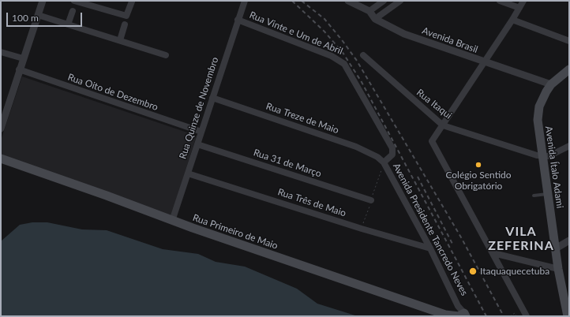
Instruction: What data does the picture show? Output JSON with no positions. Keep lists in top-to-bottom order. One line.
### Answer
{"streets":{"main road":["Avenida Ítalo Adami","Rua Primeiro de Maio"],"street":["Rua Vinte e Um de Abril","Avenida Brasil","Rua Oito de Dezembro","Rua Itaqui","Rua Quinze de Novembro","Rua Treze de Maio","Rua 31 de Março","Rua Três de Maio","Avenida Presidente Tancredo Neves"]},"crossings":[["Rua Vinte e Um de Abril","Rua Quinze de Novembro"],["Rua Vinte e Um de Abril","Rua Treze de Maio"],["Rua Vinte e Um de Abril","Avenida Presidente Tancredo Neves"],["Avenida Brasil","Avenida Ítalo Adami"],["Rua Oito de Dezembro","Rua Quinze de Novembro"],["Rua Itaqui","Avenida Ítalo Adami"],["Rua Quinze de Novembro","Rua Treze de Maio"],["Rua Quinze de Novembro","Rua 31 de Março"],["Rua Quinze de Novembro","Rua Três de Maio"],["Rua Quinze de Novembro","Rua Primeiro de Maio"],["Rua Treze de Maio","Avenida Presidente Tancredo Neves"],["Rua Três de Maio","Avenida Presidente Tancredo Neves"],["Avenida Presidente Tancredo Neves","Rua Primeiro de Maio"]],"districts":["VILA ZEFERINA"],"places":["Colégio Sentido Obrigatório","Itaquaquecetuba"],"scale_bar":"100 m"}
